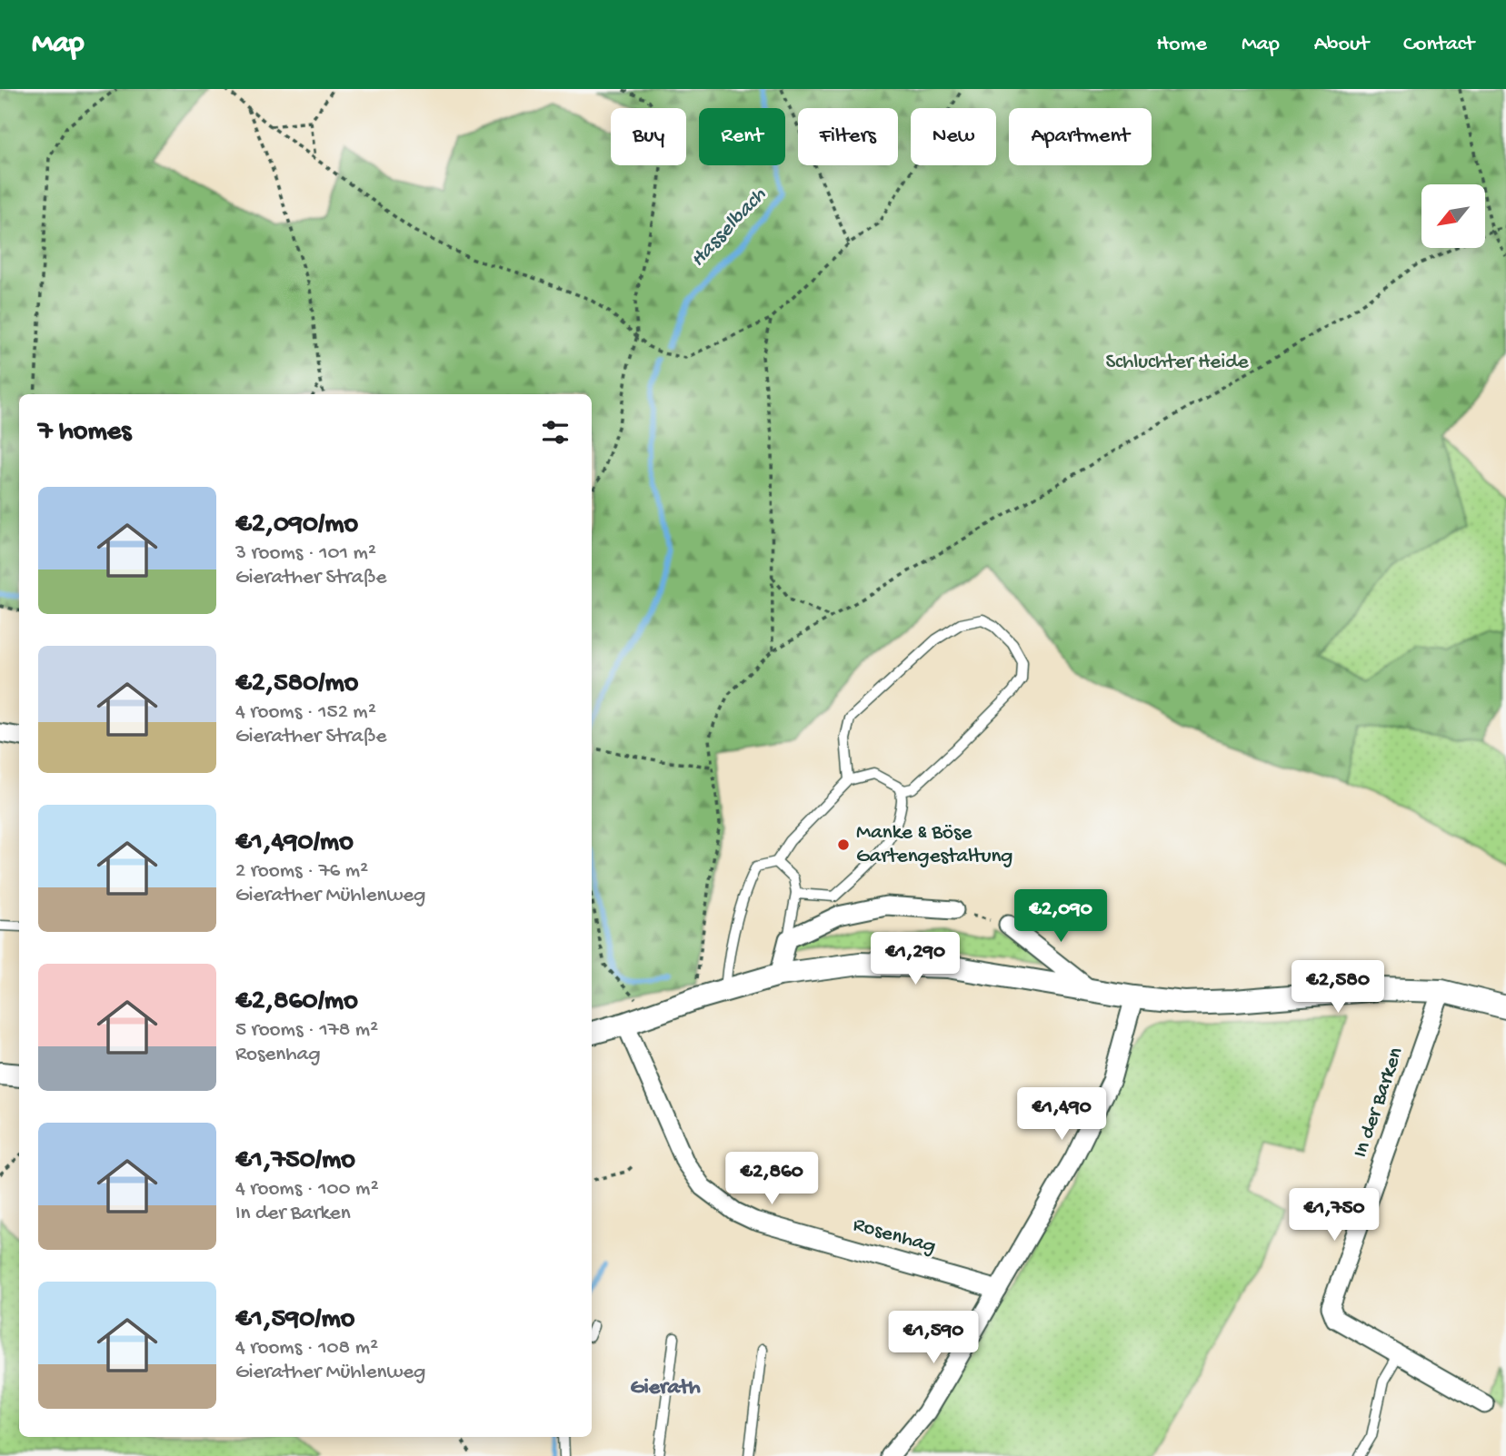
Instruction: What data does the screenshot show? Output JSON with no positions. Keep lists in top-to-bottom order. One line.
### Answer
{"streets":{"street":["In der Barken","Rosenhag"]},"districts":["Gierath"],"water":["Hasselbach"],"parks":["Schluchter Heide"],"places":["Manke & Böse Gartengestaltung"],"north":"bottom left","page":{"header":"Map","nav":["Home","Map","About","Contact"],"chip":["Buy","Rent","Filters","New","Apartment"],"heading":"7 homes","list":[{"name":"€2,090/mo","note":"3 rooms · 101 m² · Gierather Straße"},{"name":"€2,580/mo","note":"4 rooms · 152 m² · Gierather Straße"},{"name":"€1,490/mo","note":"2 rooms · 76 m² · Gierather Mühlenweg"},{"name":"€2,860/mo","note":"5 rooms · 178 m² · Rosenhag"},{"name":"€1,750/mo","note":"4 rooms · 100 m² · In der Barken"},{"name":"€1,590/mo","note":"4 rooms · 108 m² · Gierather Mühlenweg"}],"price":["€2,090","€1,290","€2,580","€1,490","€2,860","€1,750","€1,590"]}}
